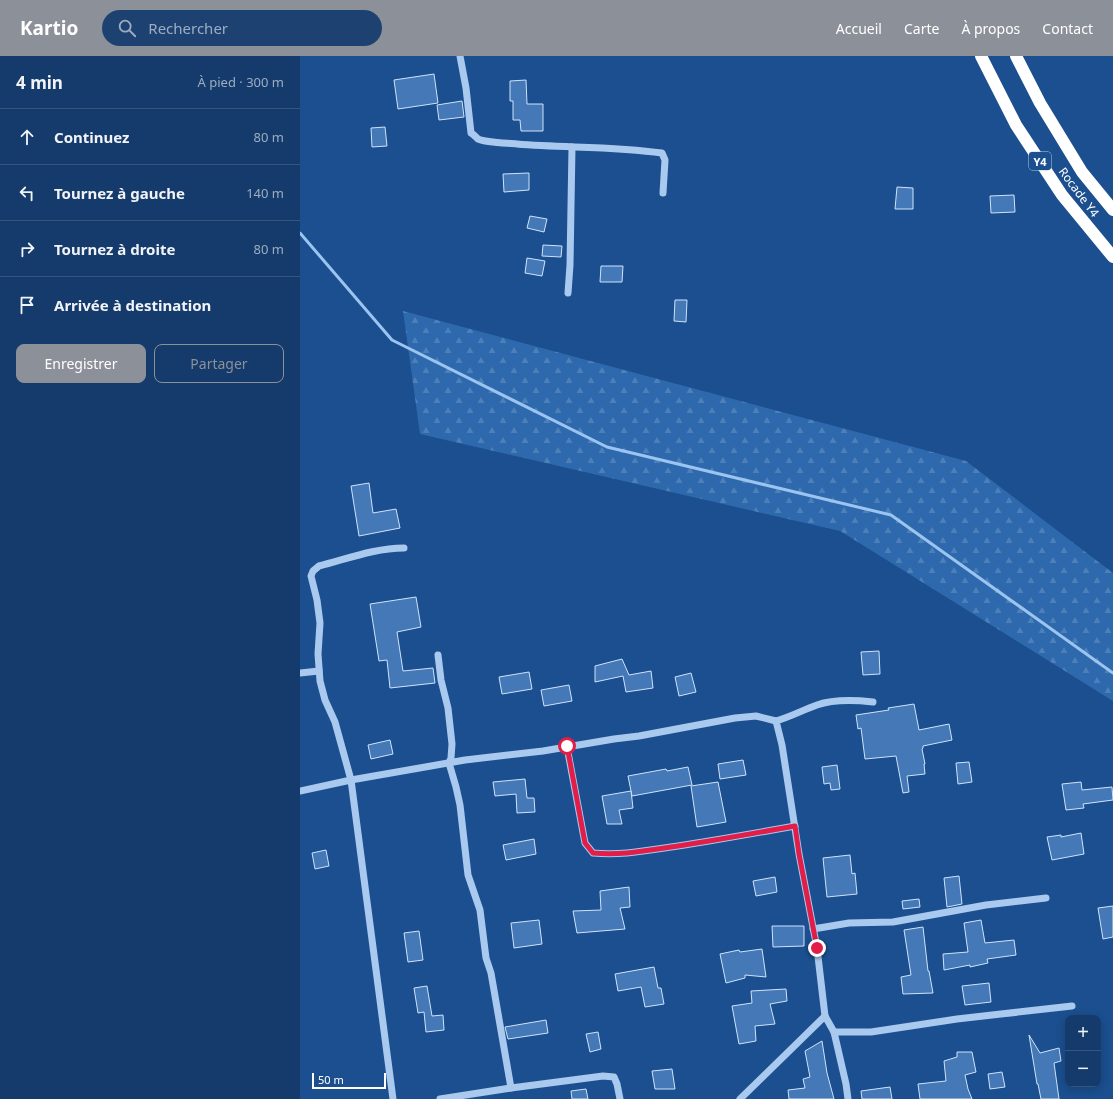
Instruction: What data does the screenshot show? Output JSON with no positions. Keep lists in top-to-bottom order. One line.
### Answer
{"streets":{"highway":["Y4","Rocade Y4"]},"scale_bar":"50 m","page":{"header":"Kartio","search":"Rechercher","nav":["Accueil","Carte","À propos","Contact"],"heading":["4 min","À pied · 300 m"],"list":[["Continuez","80 m"],["Tournez à gauche","140 m"],["Tournez à droite","80 m"],"Arrivée à destination"],"buttons":["Enregistrer","Partager"],"map_buttons":["+","−"],"scale":"50 m"}}
